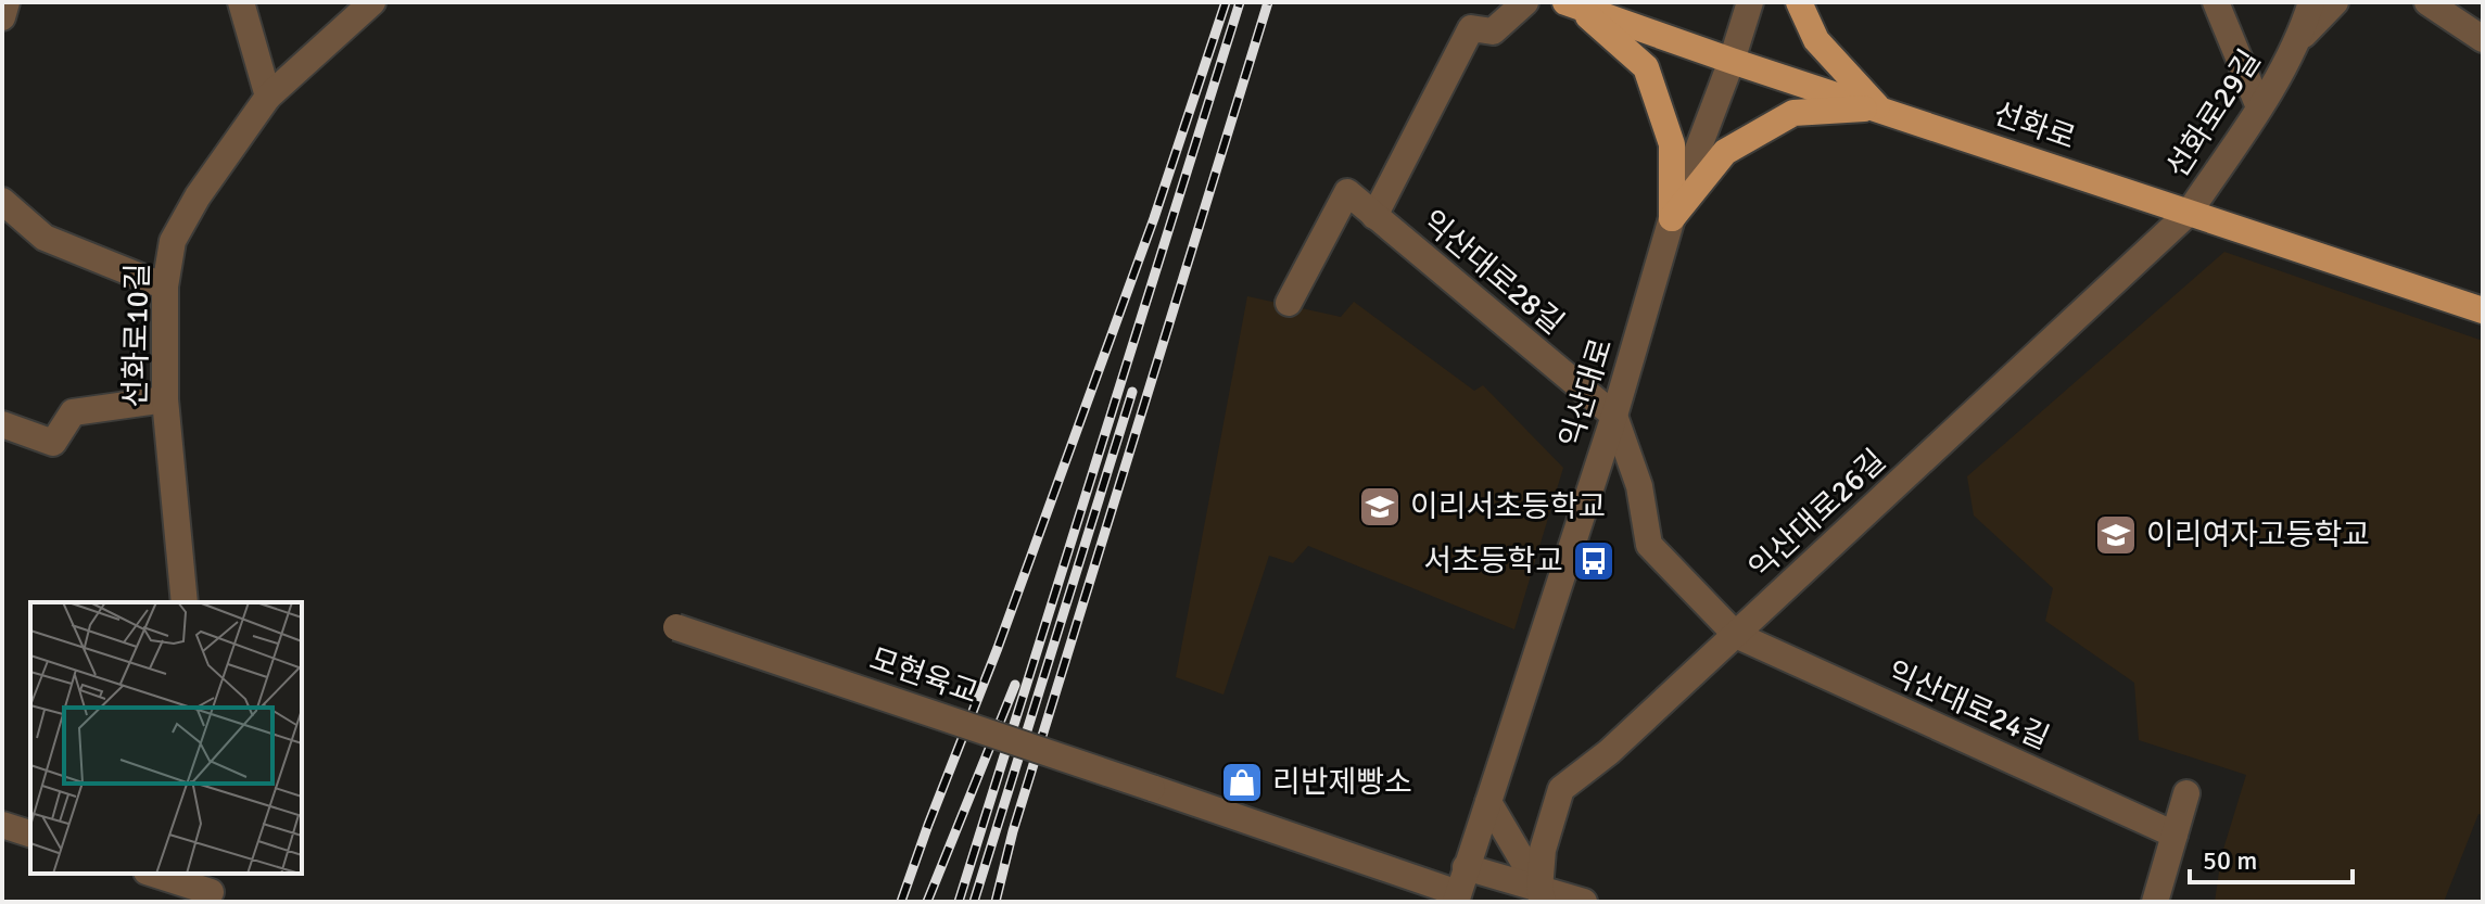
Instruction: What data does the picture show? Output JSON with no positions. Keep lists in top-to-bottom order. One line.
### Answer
{"streets":{"main road":["선화로"],"street":["선화로29길","익산대로28길","선화로10길","익산대로","익산대로26길","모현육교","익산대로24길"]},"crossings":[["선화로29길","선화로"],["선화로29길","익산대로26길"],["선화로","익산대로"],["선화로","익산대로26길"],["익산대로28길","익산대로"],["익산대로","모현육교"],["익산대로26길","모현육교"],["익산대로26길","익산대로24길"]],"places":{"school or university":["이리서초등학교","이리여자고등학교"],"bus stop":["서초등학교"],"shop":["리반제빵소"]},"scale_bar":"50 m"}
